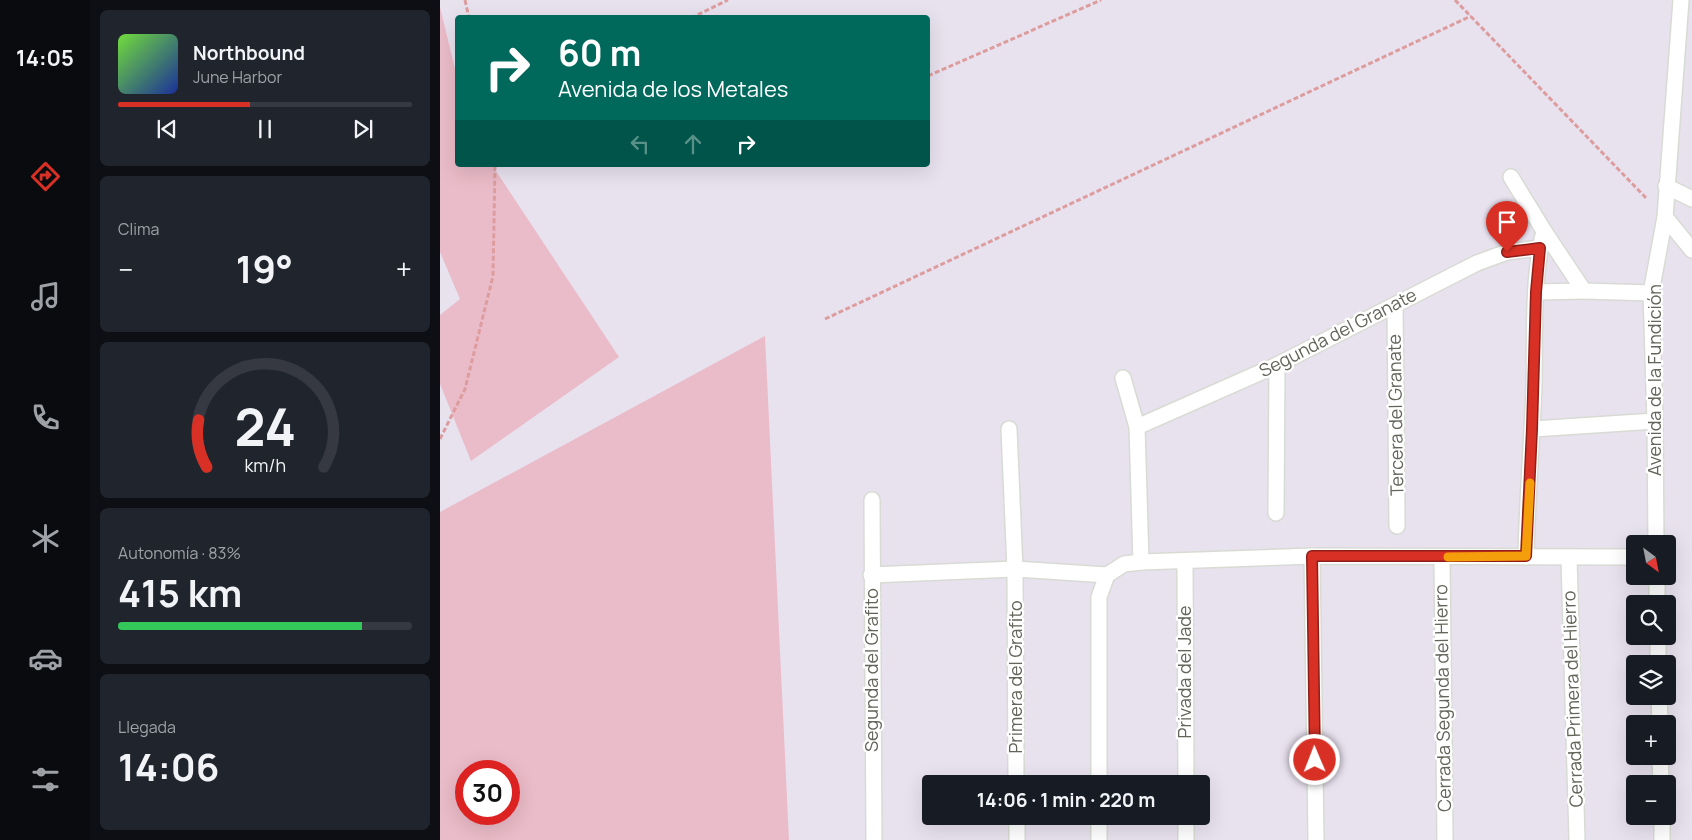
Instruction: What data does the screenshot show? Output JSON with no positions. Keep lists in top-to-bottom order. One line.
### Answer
{"streets":{"street":["Segunda del Granate","Avenida de la Fundición","Tercera del Granate","Segunda del Grafito","Privada del Jade","Primera del Grafito","Cerrada Segunda del Hierro","Cerrada Primera del Hierro"]},"crossings":[["Segunda del Granate","Tercera del Granate"]],"north":"bottom right","page":{"tabs":"14:05","turn":["60 m","Avenida de los Metales"],"song":["Northbound","June Harbor"],"tile":["Clima",["Autonomía · 83%","415 km"],["Llegada","14:06"]],"heat":["−","19°","+"],"map_buttons":["+","−"],"limit":"30","trip":"14:06 · 1 min · 220 m","gauge":["24","km/h"]}}
